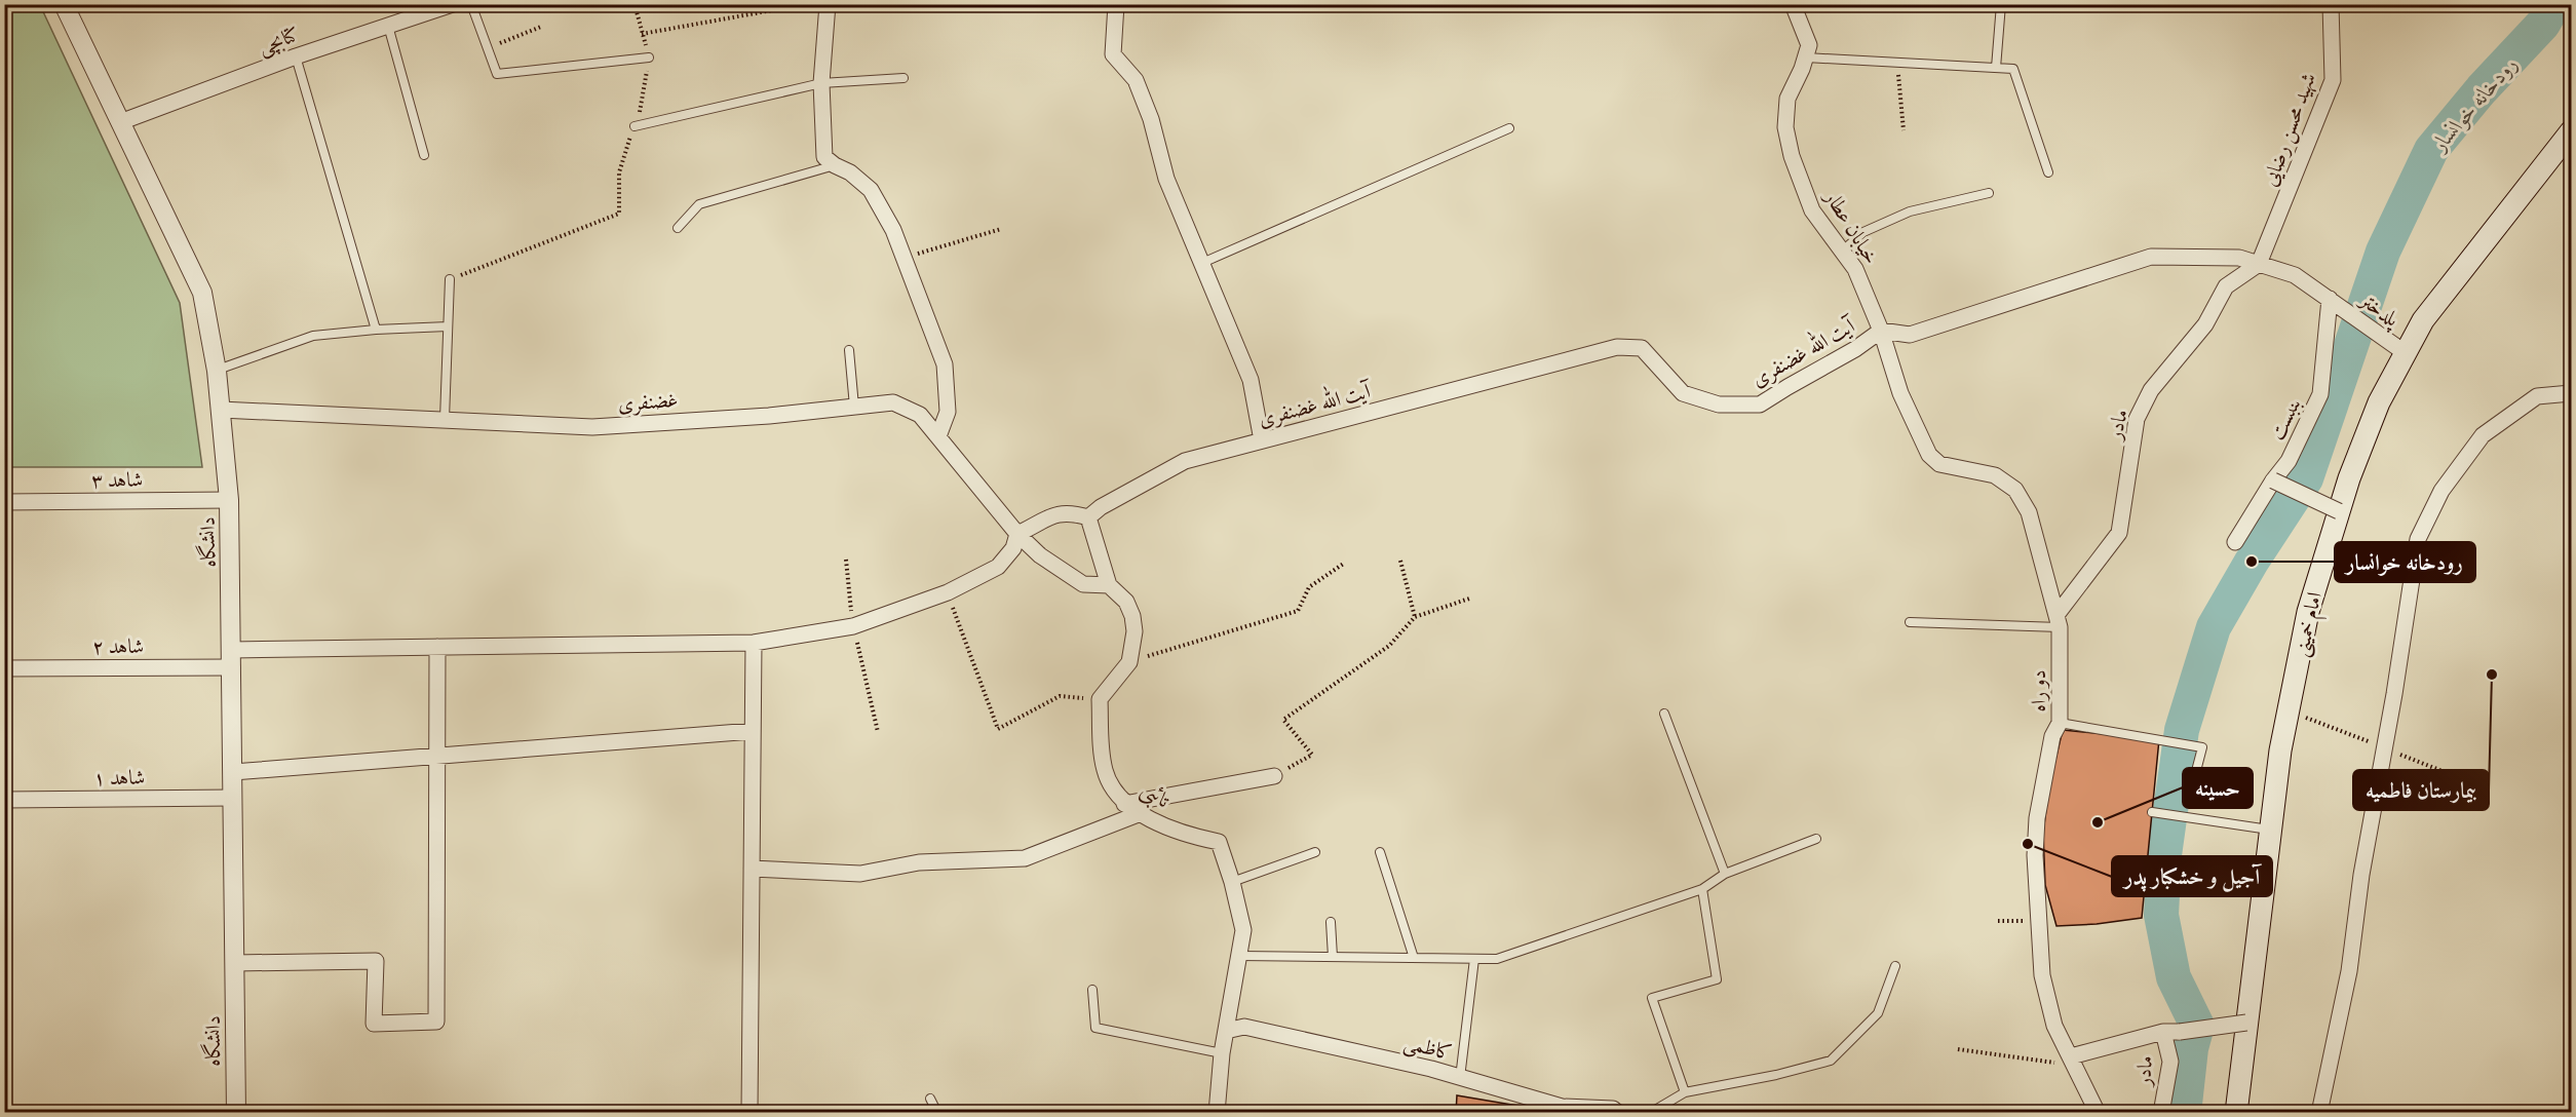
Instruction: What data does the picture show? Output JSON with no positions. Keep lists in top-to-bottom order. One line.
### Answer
{"streets":{"main road":["امام خمینی"],"street":["کتابچی","شهید محسن رضایی","خیابان عطار","پلدختر","آیت الله غضنفری","غضنفری","بنبست","مادر","شاهد ۳","دانشگاه","شاهد ۲","دو راه","شاهد ۱","تائبی","کاظمی"]},"crossings":[["کتابچی","دانشگاه"],["شهید محسن رضایی","آیت الله غضنفری"],["شهید محسن رضایی","مادر"],["خیابان عطار","آیت الله غضنفری"],["خیابان عطار","دو راه"],["پلدختر","آیت الله غضنفری"],["پلدختر","بنبست"],["پلدختر","امام خمینی"],["آیت الله غضنفری","بنبست"],["آیت الله غضنفری","مادر"],["آیت الله غضنفری","دو راه"],["غضنفری","دانشگاه"],["غضنفری","شاهد ۲"],["مادر","دو راه"],["شاهد ۳","دانشگاه"],["دانشگاه","شاهد ۲"],["دانشگاه","شاهد ۱"],["تائبی","کاظمی"]],"water":["رودخانه خوانسار"],"places":["رودخانه خوانسار","بیمارستان فاطمیه","حسینه","آجیل و خشکبار پدر"]}
